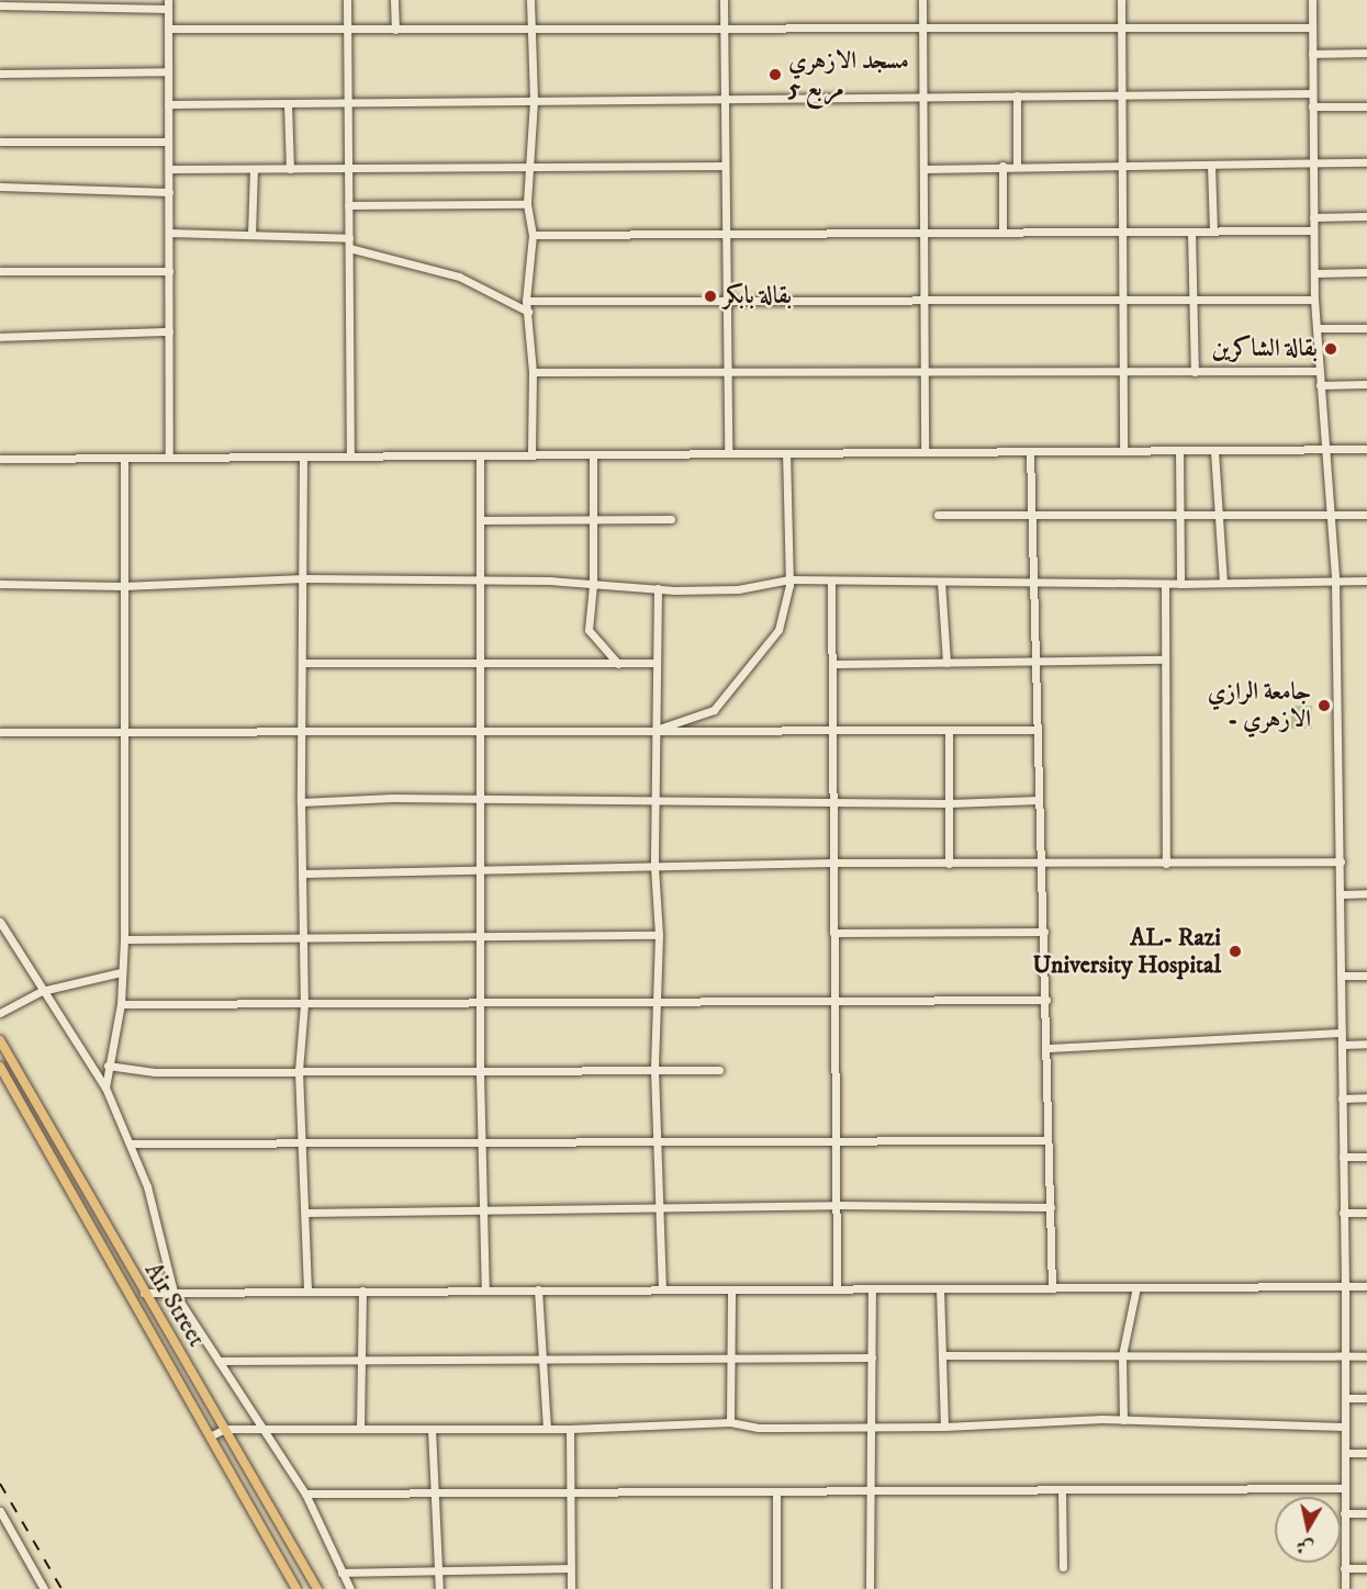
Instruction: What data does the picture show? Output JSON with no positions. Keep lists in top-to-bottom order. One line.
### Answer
{"streets":{"main road":["Air Street"]},"places":["مسجد الازهري مربع 5","بقالة بابكر","بقالة الشاكرين","جامعة الرازي - الازهري","AL- Razi University Hospital"],"north":"bottom"}
